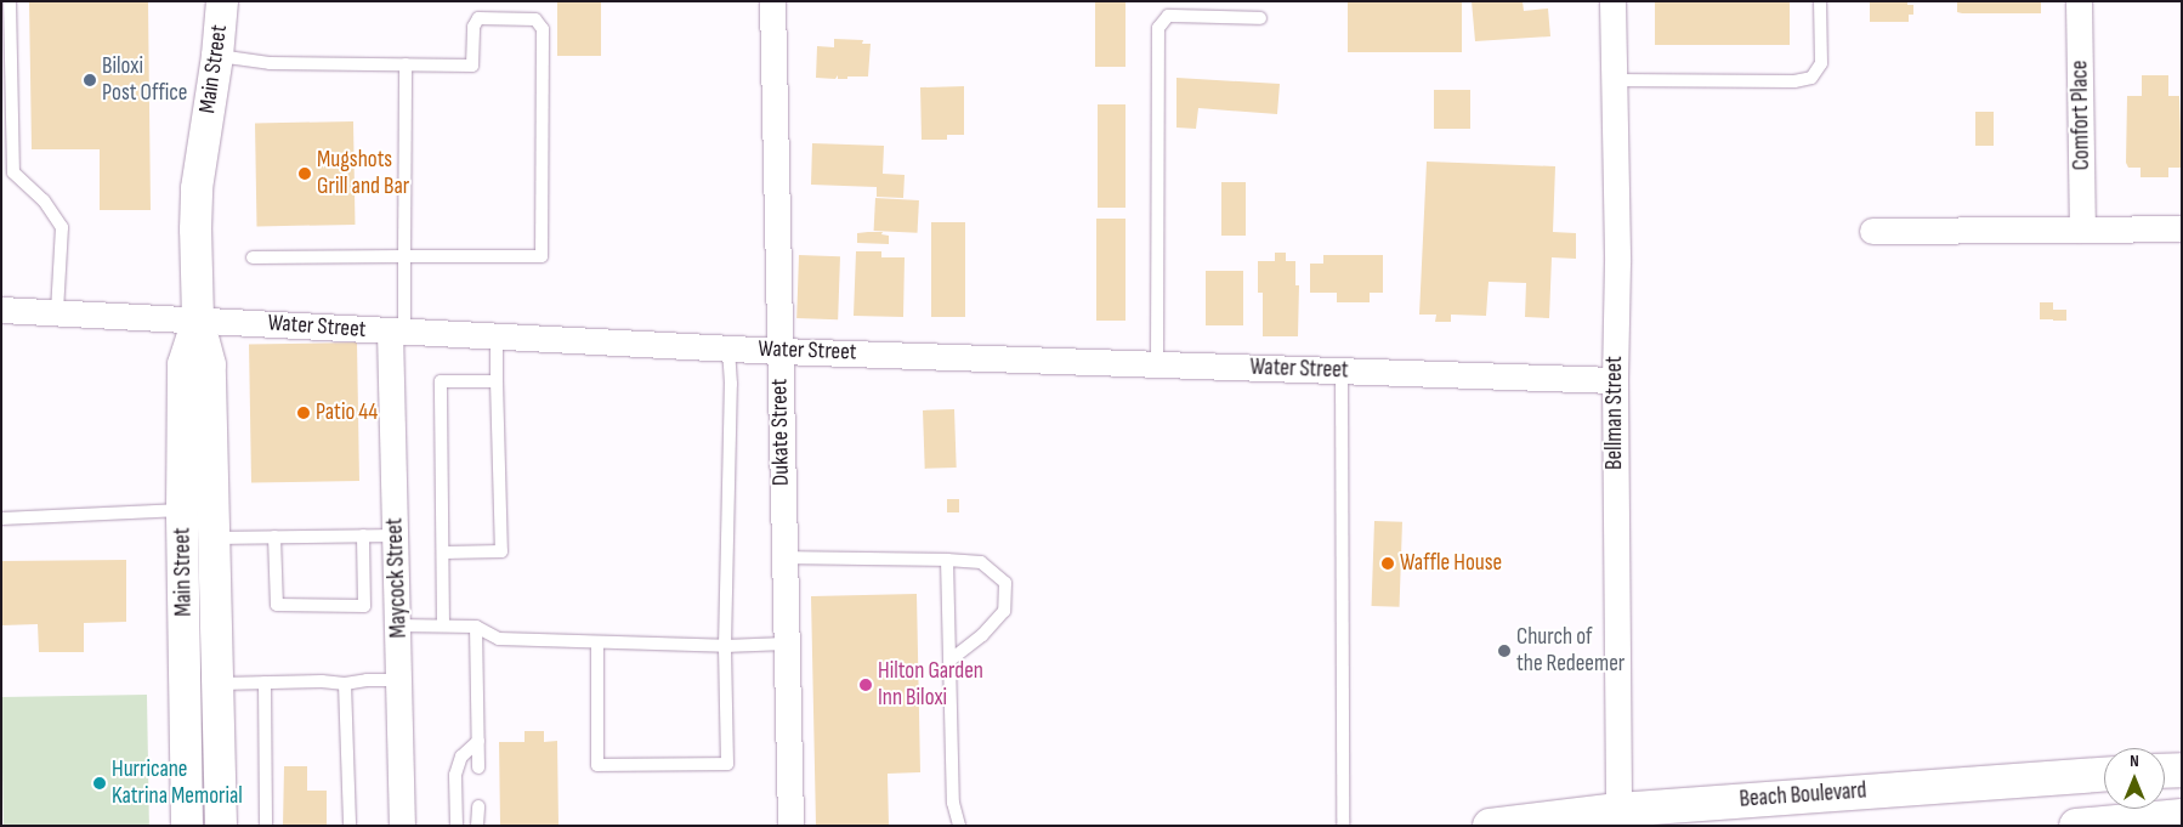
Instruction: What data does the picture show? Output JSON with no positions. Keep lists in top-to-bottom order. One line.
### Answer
{"streets":{"main road":["Beach Boulevard"],"street":["Main Street","Comfort Place","Water Street","Bellman Street","Dukate Street","Maycock Street"]},"crossings":[["Main Street","Water Street"],["Water Street","Bellman Street"],["Water Street","Dukate Street"],["Water Street","Maycock Street"],["Bellman Street","Beach Boulevard"]],"places":["Biloxi Post Office","Mugshots Grill and Bar","Patio 44","Waffle House","Church of the Redeemer","Hilton Garden Inn Biloxi","Hurricane Katrina Memorial"],"north":"top"}
